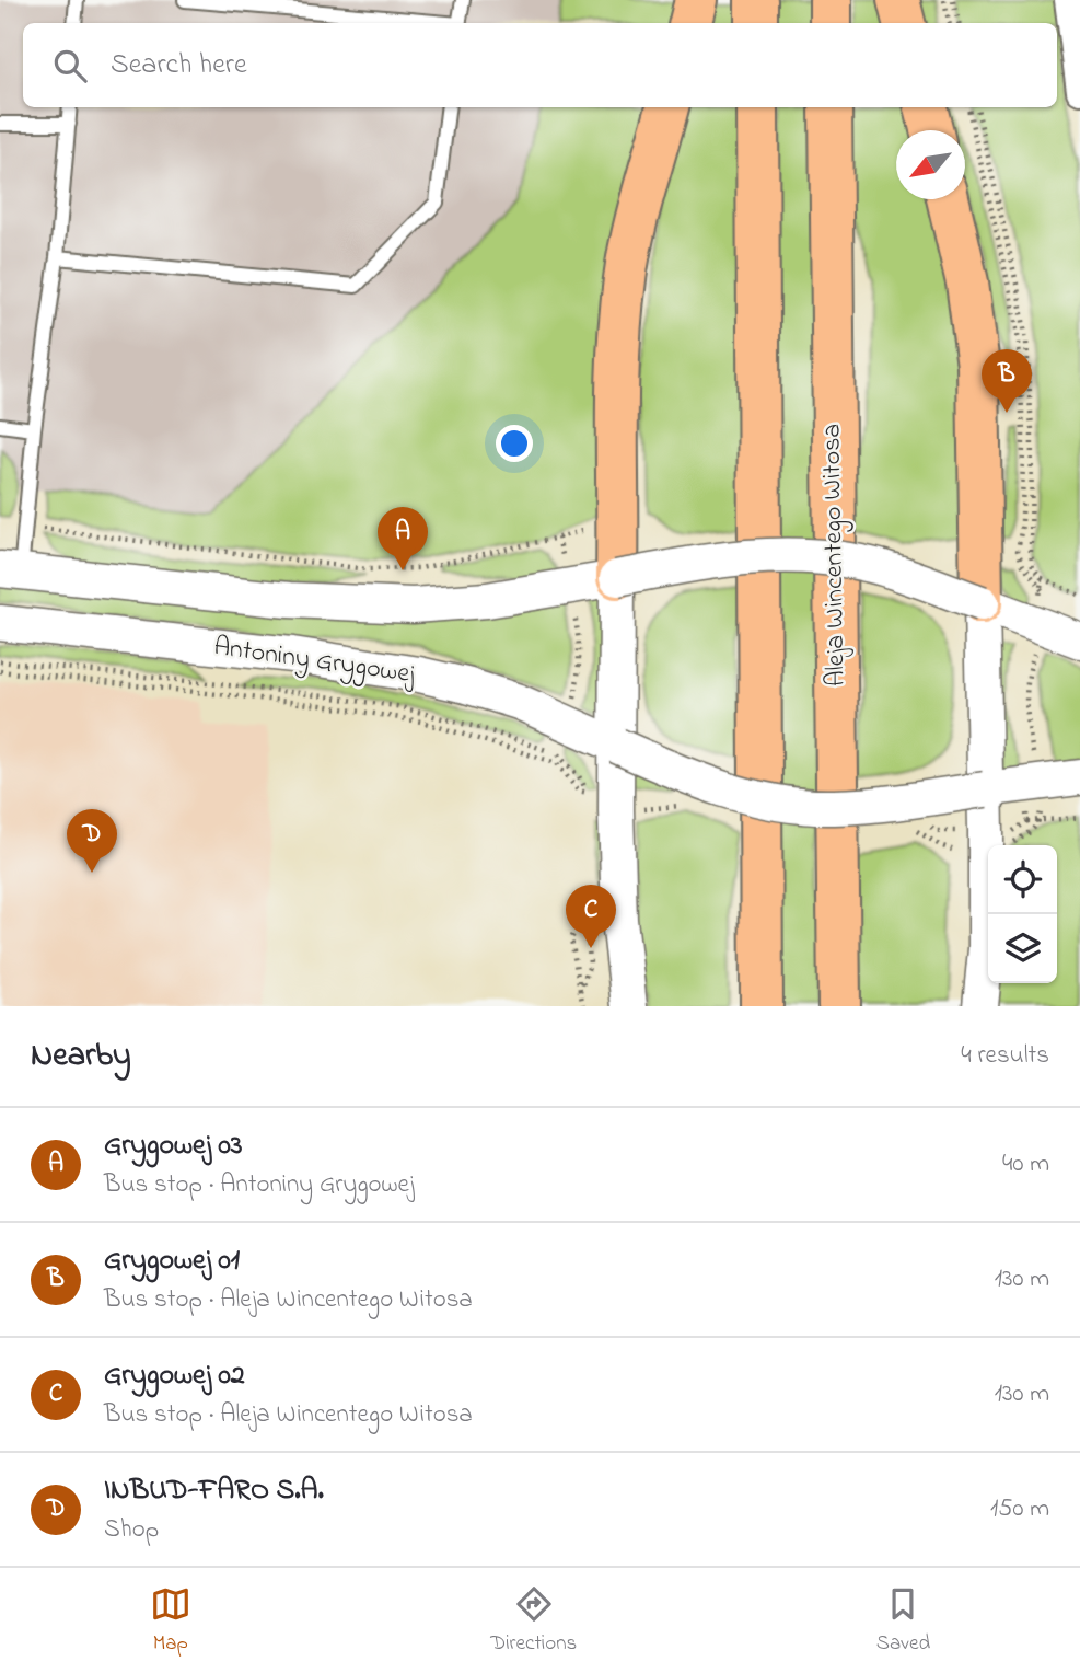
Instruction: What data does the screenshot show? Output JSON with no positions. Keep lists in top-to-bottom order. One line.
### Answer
{"streets":{"main road":["Aleja Wincentego Witosa"],"street":["Antoniny Grygowej"]},"north":"bottom left","page":{"search":"Search here","pins":["B","A","D","C"],"heading":["Nearby","4 results"],"list":[{"mark":"A","name":"Grygowej 03","note":"Bus stop · Antoniny Grygowej","value":"40 m"},{"mark":"B","name":"Grygowej 01","note":"Bus stop · Aleja Wincentego Witosa","value":"130 m"},{"mark":"C","name":"Grygowej 02","note":"Bus stop · Aleja Wincentego Witosa","value":"130 m"},{"mark":"D","name":"INBUD-FARO S.A.","note":"Shop","value":"150 m"}],"nav":["Map","Directions","Saved"]}}
